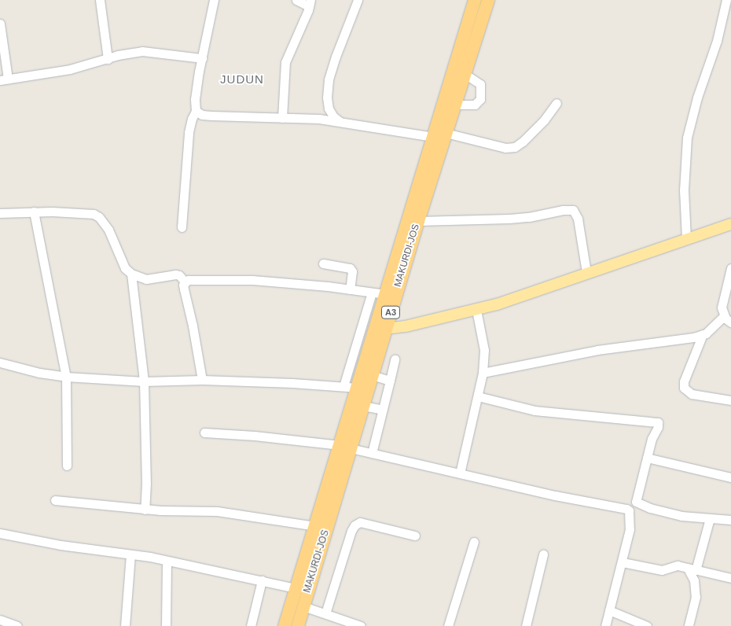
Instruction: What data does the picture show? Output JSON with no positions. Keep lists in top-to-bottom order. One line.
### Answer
{"streets":{"highway":["MAKURDI-JOS","A3"]},"districts":["JUDUN"]}
